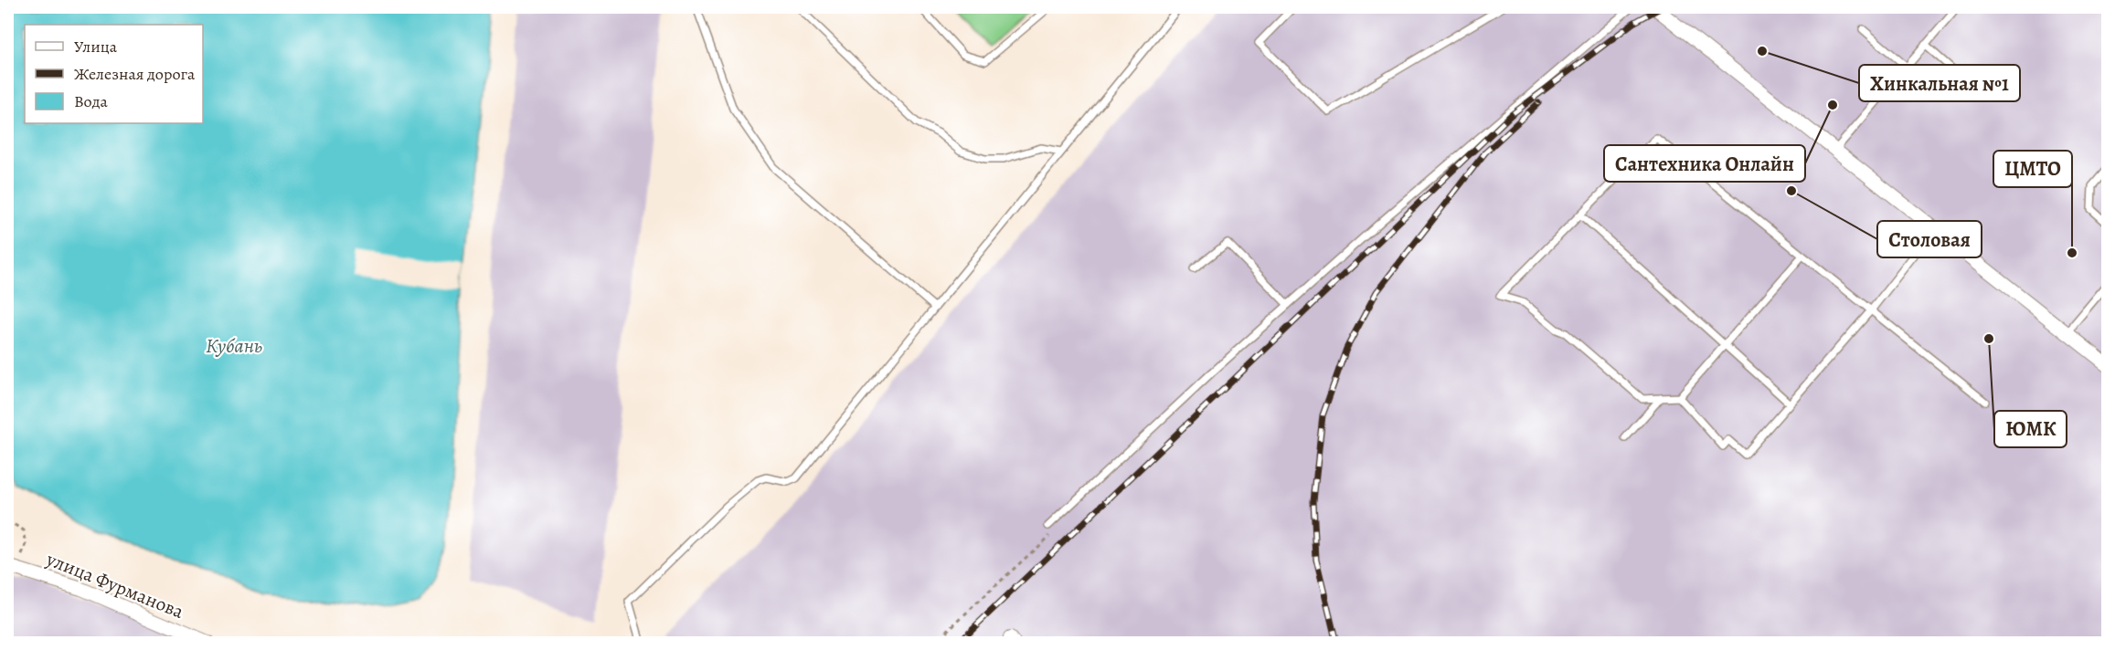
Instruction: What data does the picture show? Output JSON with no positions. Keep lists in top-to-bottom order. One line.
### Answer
{"streets":{"street":["улица Фурманова"]},"water":["Кубань"],"places":["Хинкальная №1","Сантехника Онлайн","Столовая","ЦМТО","ЮМК"],"legend":["Улица","Железная дорога","Вода"]}
